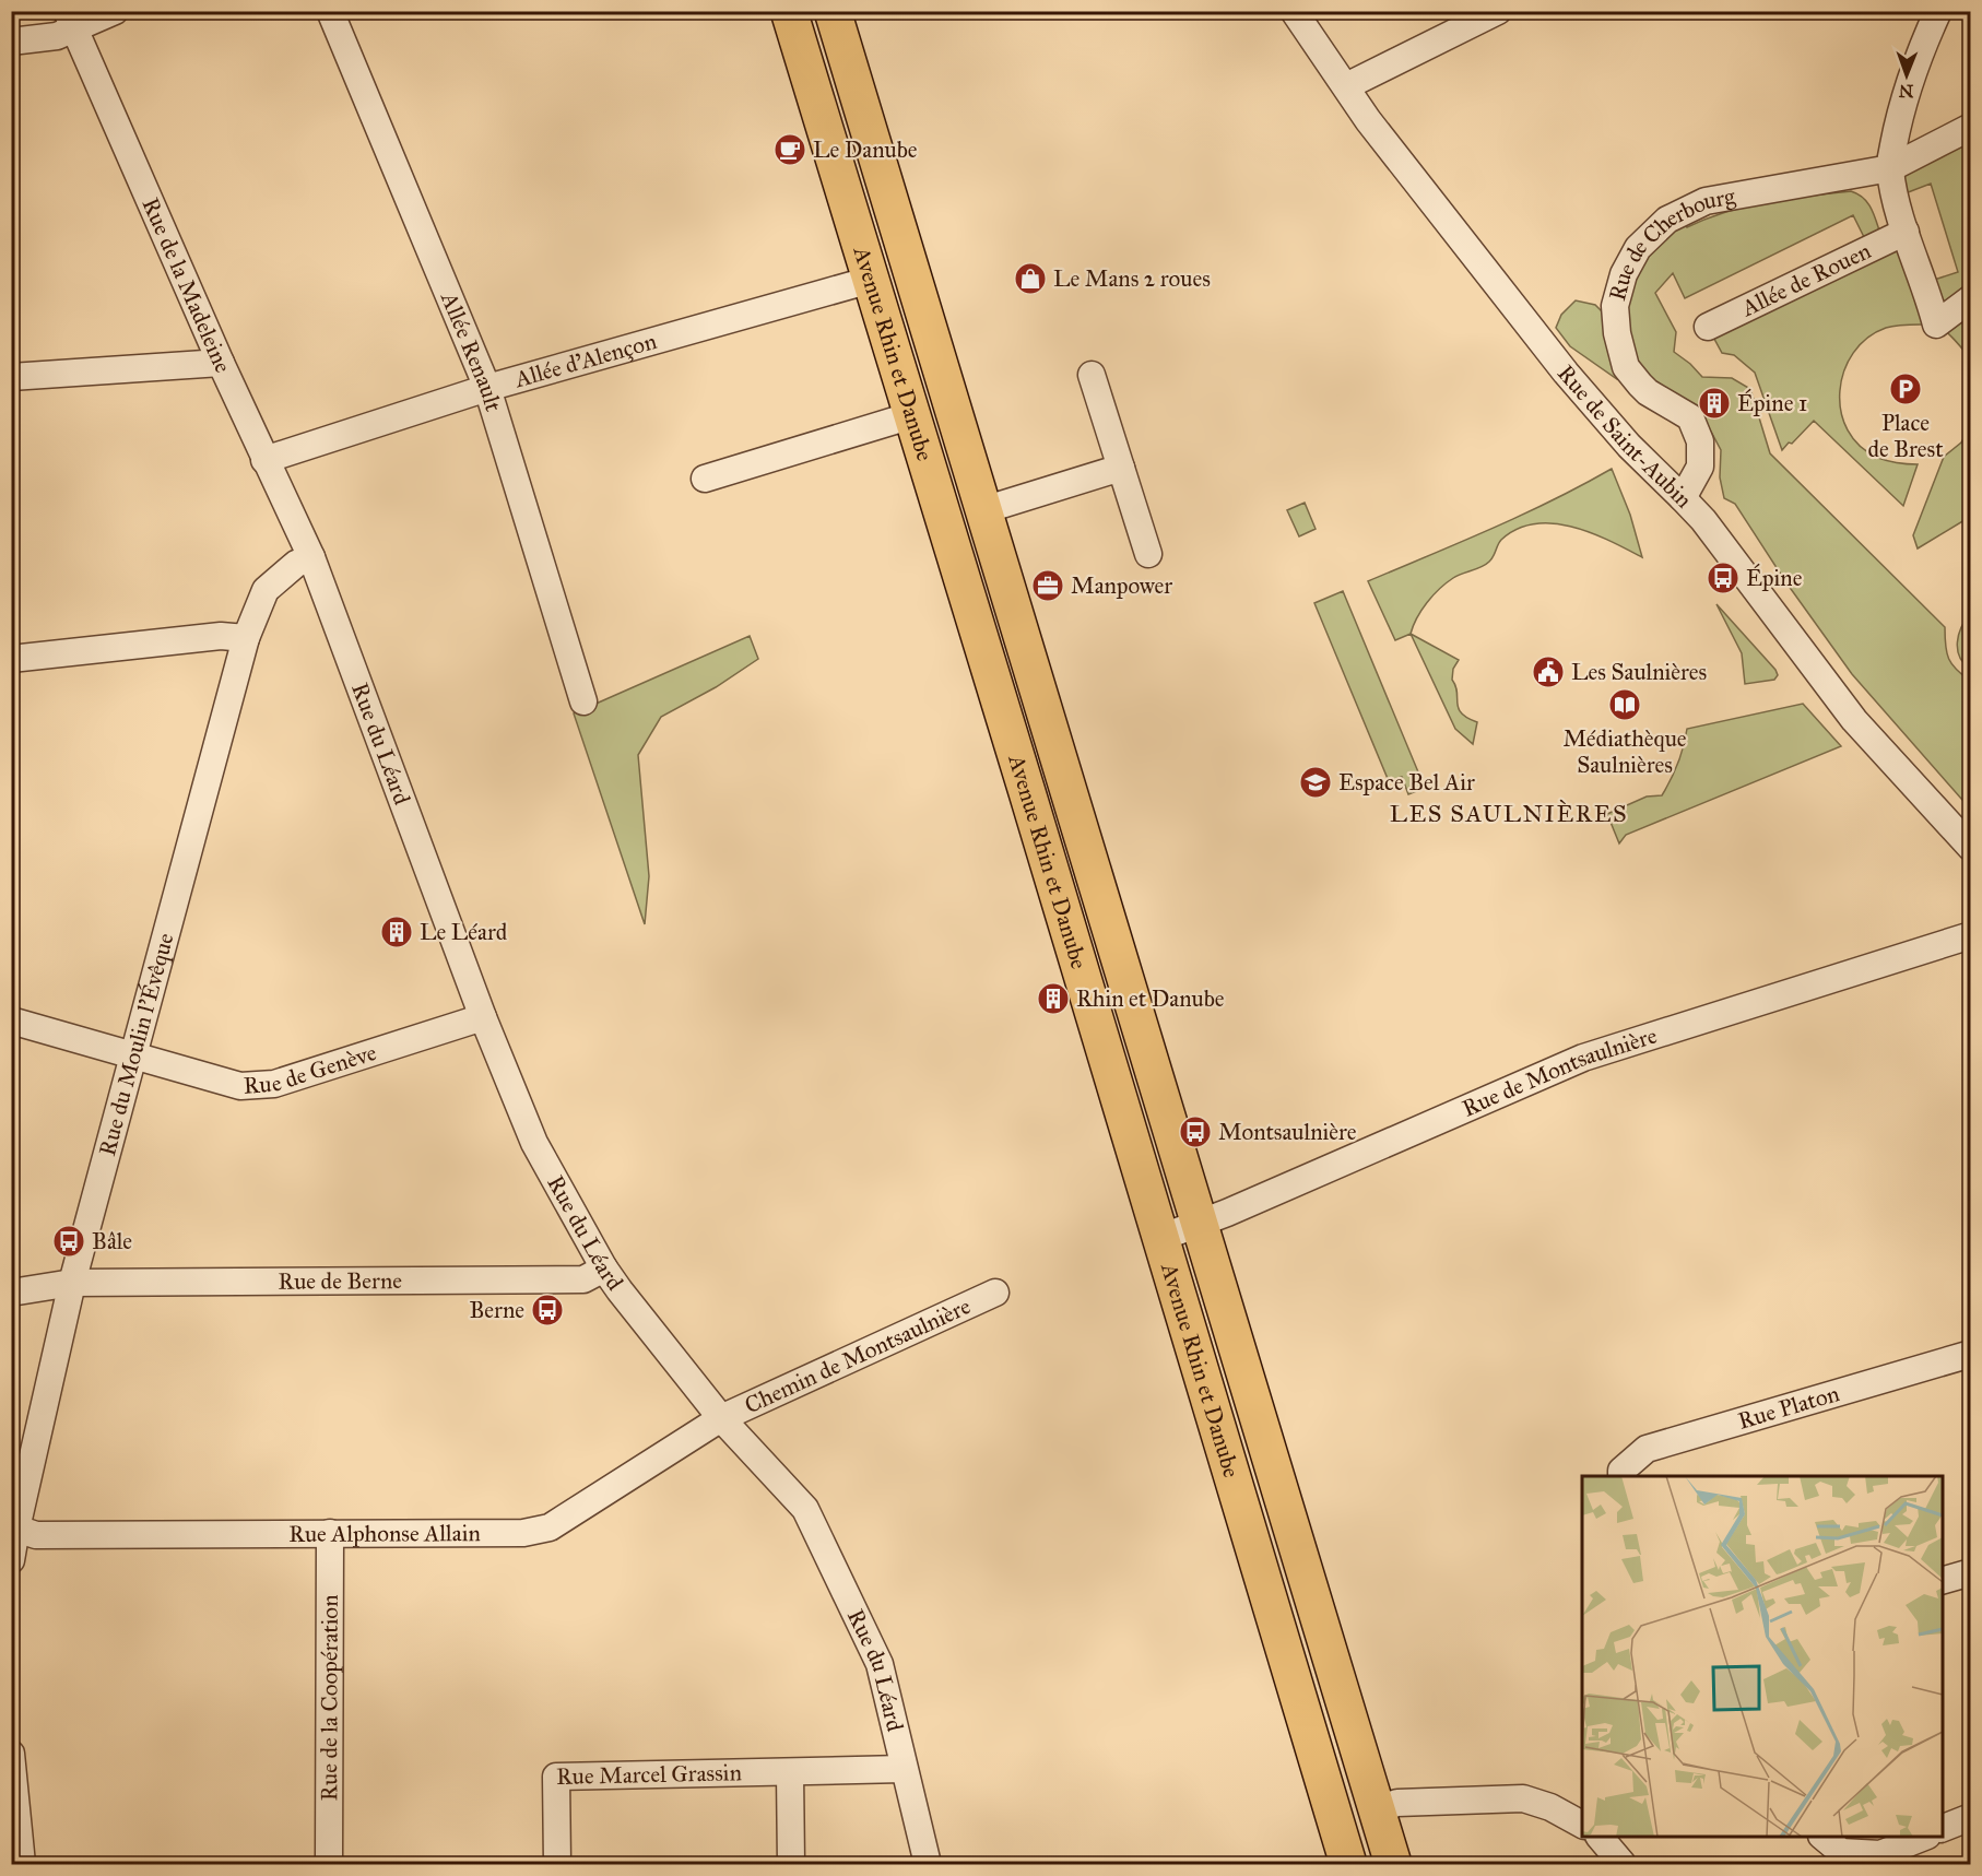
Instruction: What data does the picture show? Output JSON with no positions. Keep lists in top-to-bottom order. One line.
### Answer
{"streets":{"main road":["Avenue Rhin et Danube"],"street":["Rue de Cherbourg","Allée de Rouen","Rue de la Madeleine","Allée Renault","Allée d'Alençon","Rue de Saint-Aubin","Rue du Léard","Rue du Moulin l'Évêque","Rue de Genève","Rue de Montsaulnière","Rue de Berne","Chemin de Montsaulnière","Rue Platon","Rue Alphonse Allain","Rue de la Coopération","Rue Marcel Grassin"]},"crossings":[["Rue de Cherbourg","Rue de Saint-Aubin"],["Rue de la Madeleine","Allée d'Alençon"],["Rue de la Madeleine","Rue du Léard"],["Rue de la Madeleine","Rue du Moulin l'Évêque"],["Allée Renault","Allée d'Alençon"],["Avenue Rhin et Danube","Allée d'Alençon"],["Avenue Rhin et Danube","Rue de Montsaulnière"],["Rue du Léard","Rue du Moulin l'Évêque"],["Rue du Léard","Rue de Genève"],["Rue du Léard","Rue de Berne"],["Rue du Léard","Chemin de Montsaulnière"],["Rue du Léard","Rue Alphonse Allain"],["Rue du Léard","Rue Marcel Grassin"],["Rue du Moulin l'Évêque","Rue de Genève"],["Rue du Moulin l'Évêque","Rue de Berne"],["Rue du Moulin l'Évêque","Rue Alphonse Allain"],["Chemin de Montsaulnière","Rue Alphonse Allain"],["Rue Alphonse Allain","Rue de la Coopération"]],"districts":["LES SAULNIÈRES"],"places":{"cafe":["Le Danube"],"shop":["Le Mans 2 roues"],"parking":["Place de Brest"],"building":["Épine 1","Le Léard","Rhin et Danube"],"bus stop":["Épine","Montsaulnière","Bâle","Berne"],"office":["Manpower"],"public building":["Les Saulnières"],"library":["Médiathèque Saulnières"],"school or university":["Espace Bel Air"]},"north":"bottom"}
